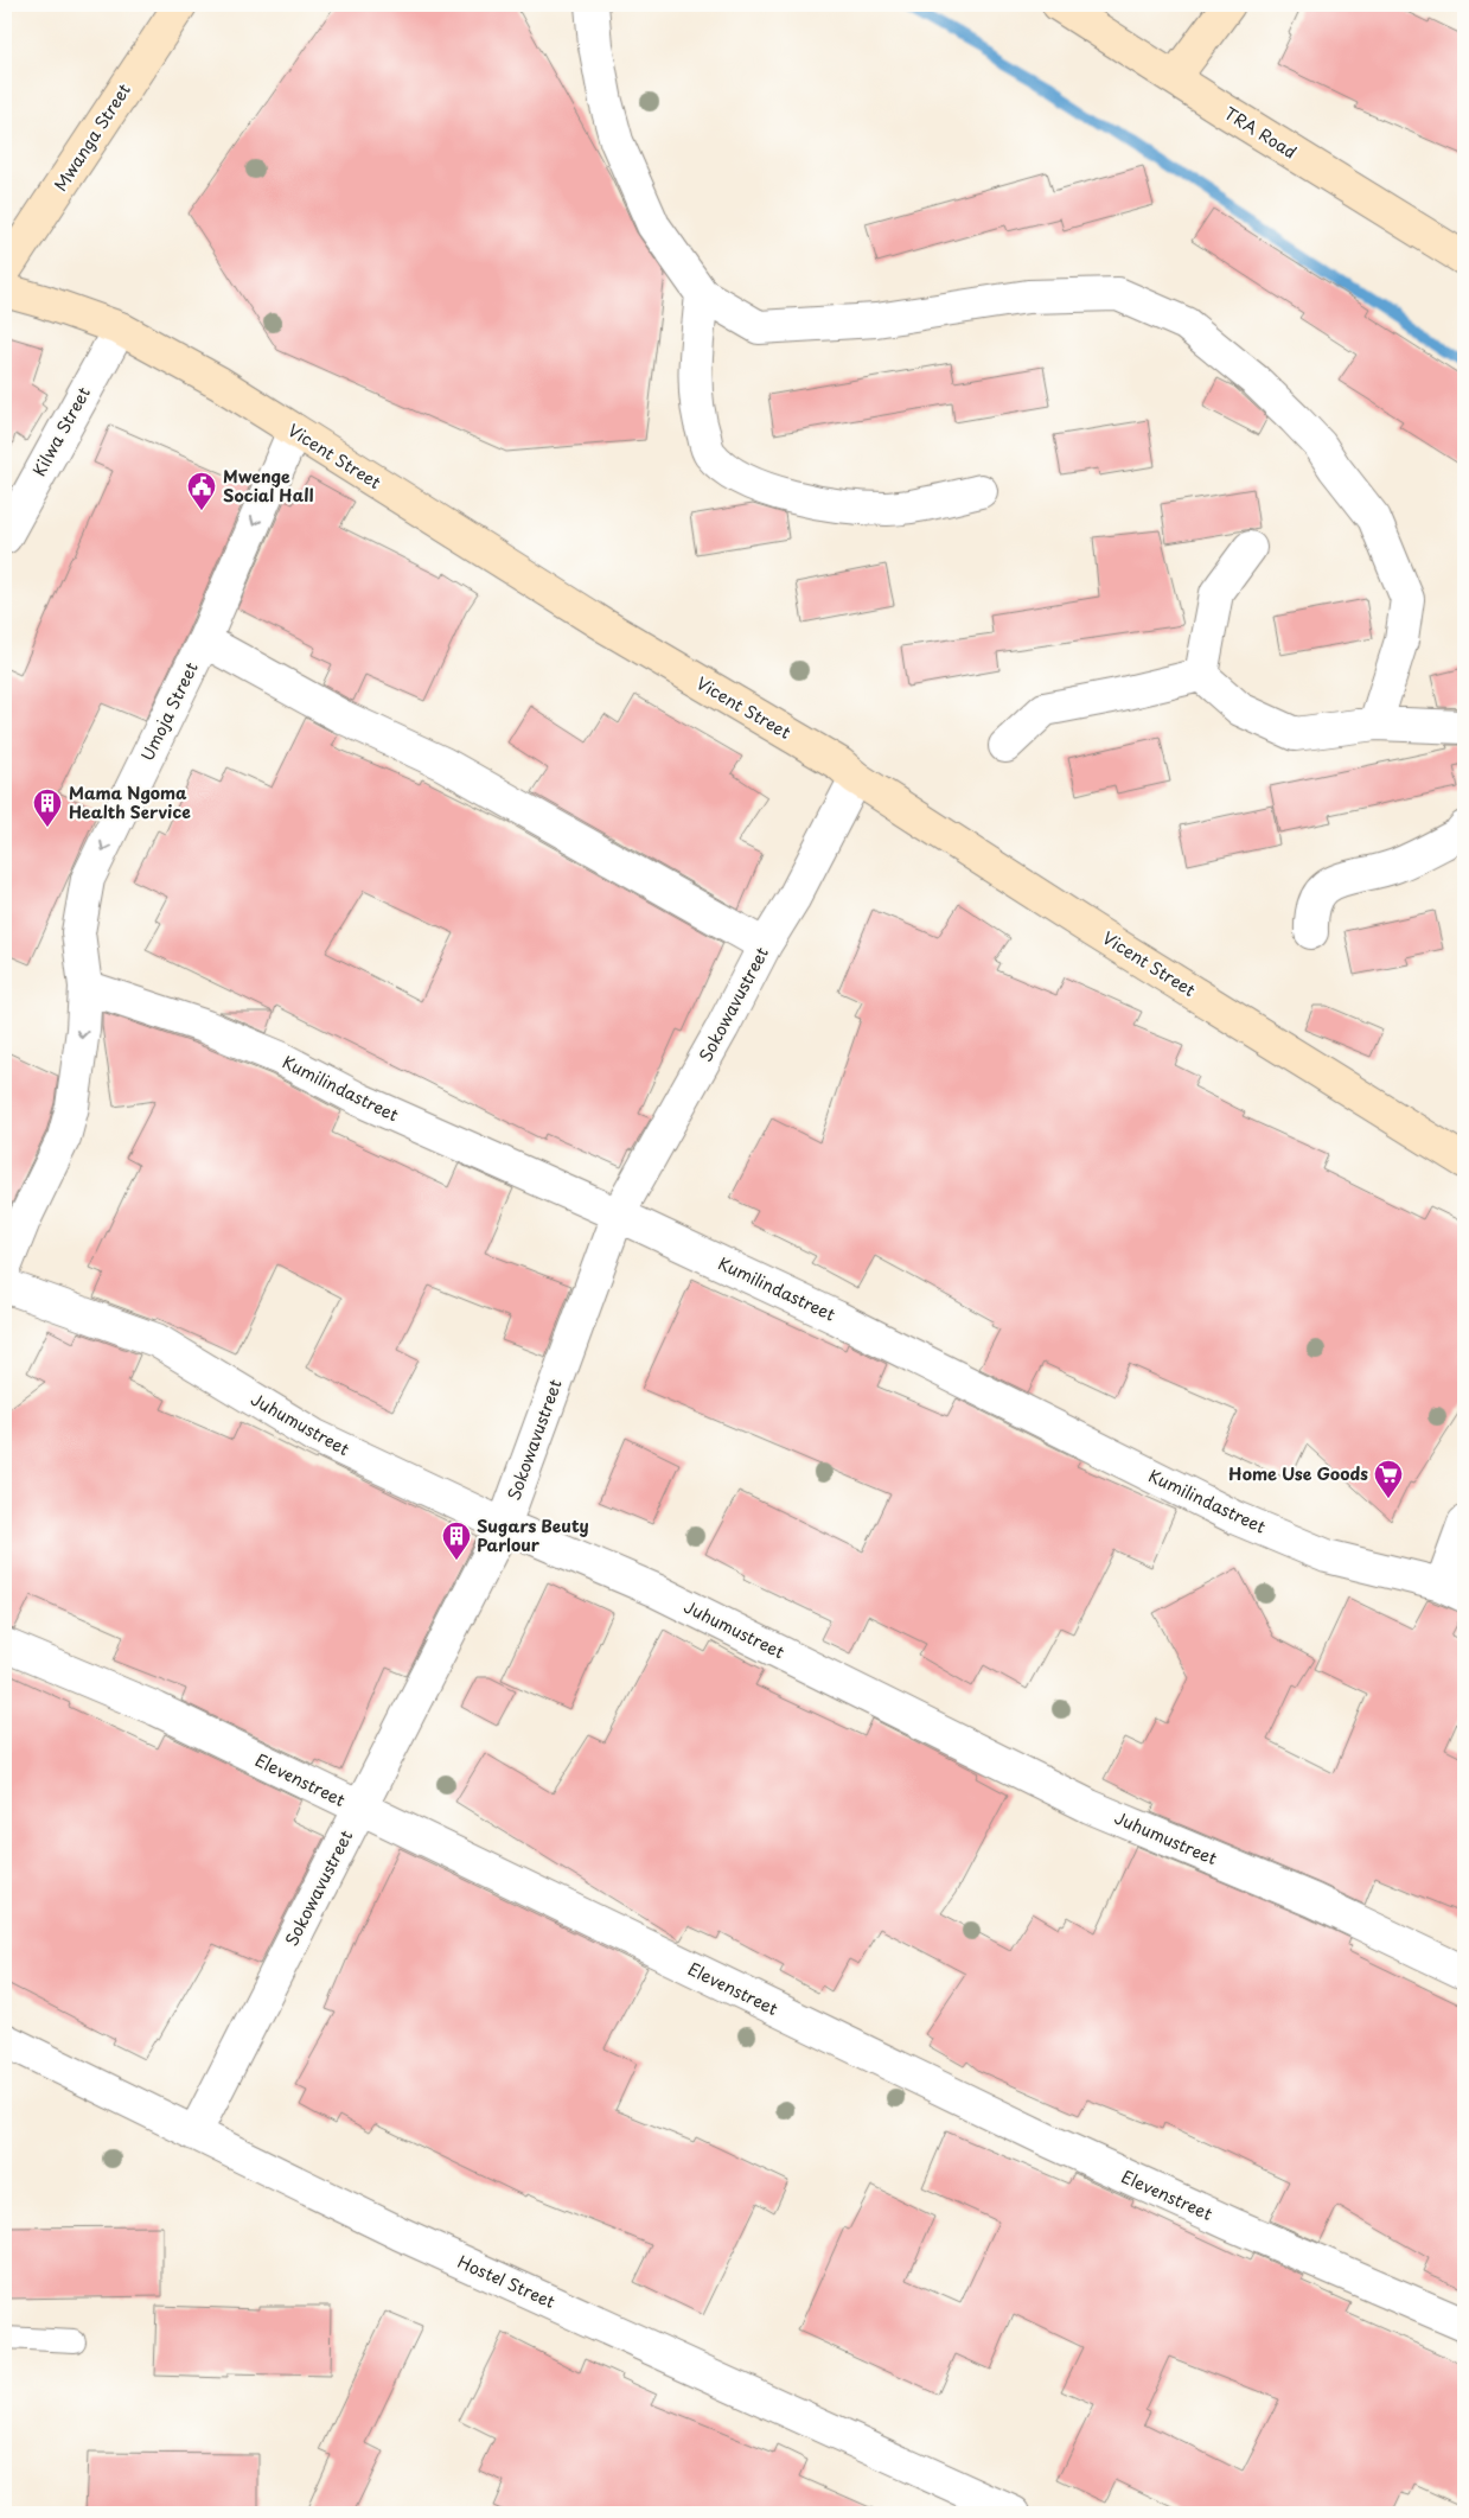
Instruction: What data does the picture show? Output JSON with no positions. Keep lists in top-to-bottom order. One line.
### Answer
{"streets":{"street":["TRA Road","Mwanga Street","Kilwa Street","Vicent Street","Umoja Street","Sokowavustreet","Kumilindastreet","Juhumustreet","Elevenstreet","Hostel Street"]},"crossings":[["Kilwa Street","Vicent Street"],["Vicent Street","Umoja Street"],["Vicent Street","Sokowavustreet"],["Umoja Street","Kumilindastreet"],["Sokowavustreet","Kumilindastreet"],["Sokowavustreet","Juhumustreet"],["Sokowavustreet","Elevenstreet"],["Sokowavustreet","Hostel Street"]],"one_way":["Umoja Street"],"places":{"public building":["Mwenge Social Hall"],"building":["Mama Ngoma Health Service","Sugars Beuty Parlour"],"supermarket":["Home Use Goods"]}}
